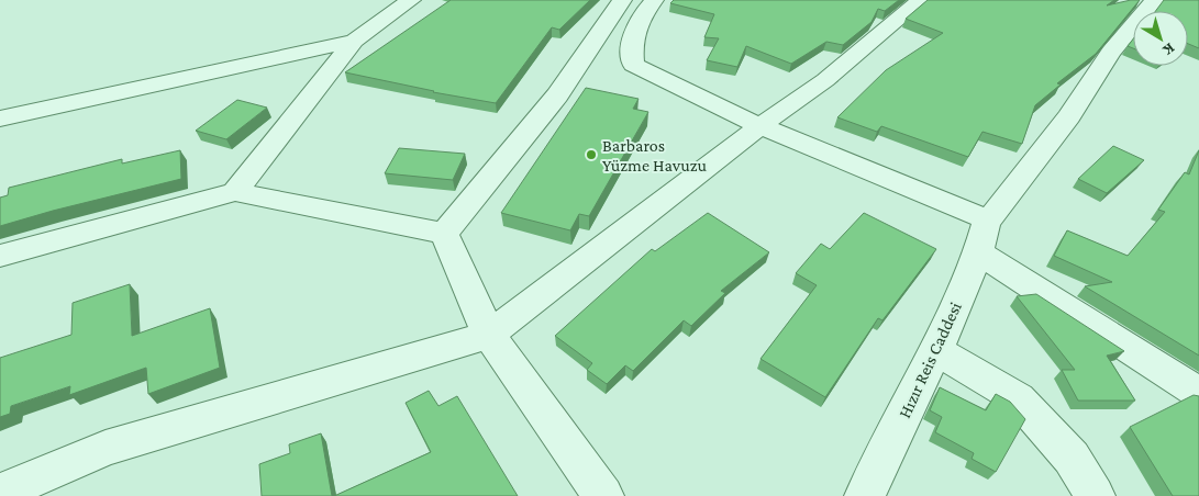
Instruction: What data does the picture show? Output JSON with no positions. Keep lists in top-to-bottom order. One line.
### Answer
{"streets":{"street":["Hızır Reis Caddesi"]},"places":["Barbaros Yüzme Havuzu"],"north":"bottom right"}
